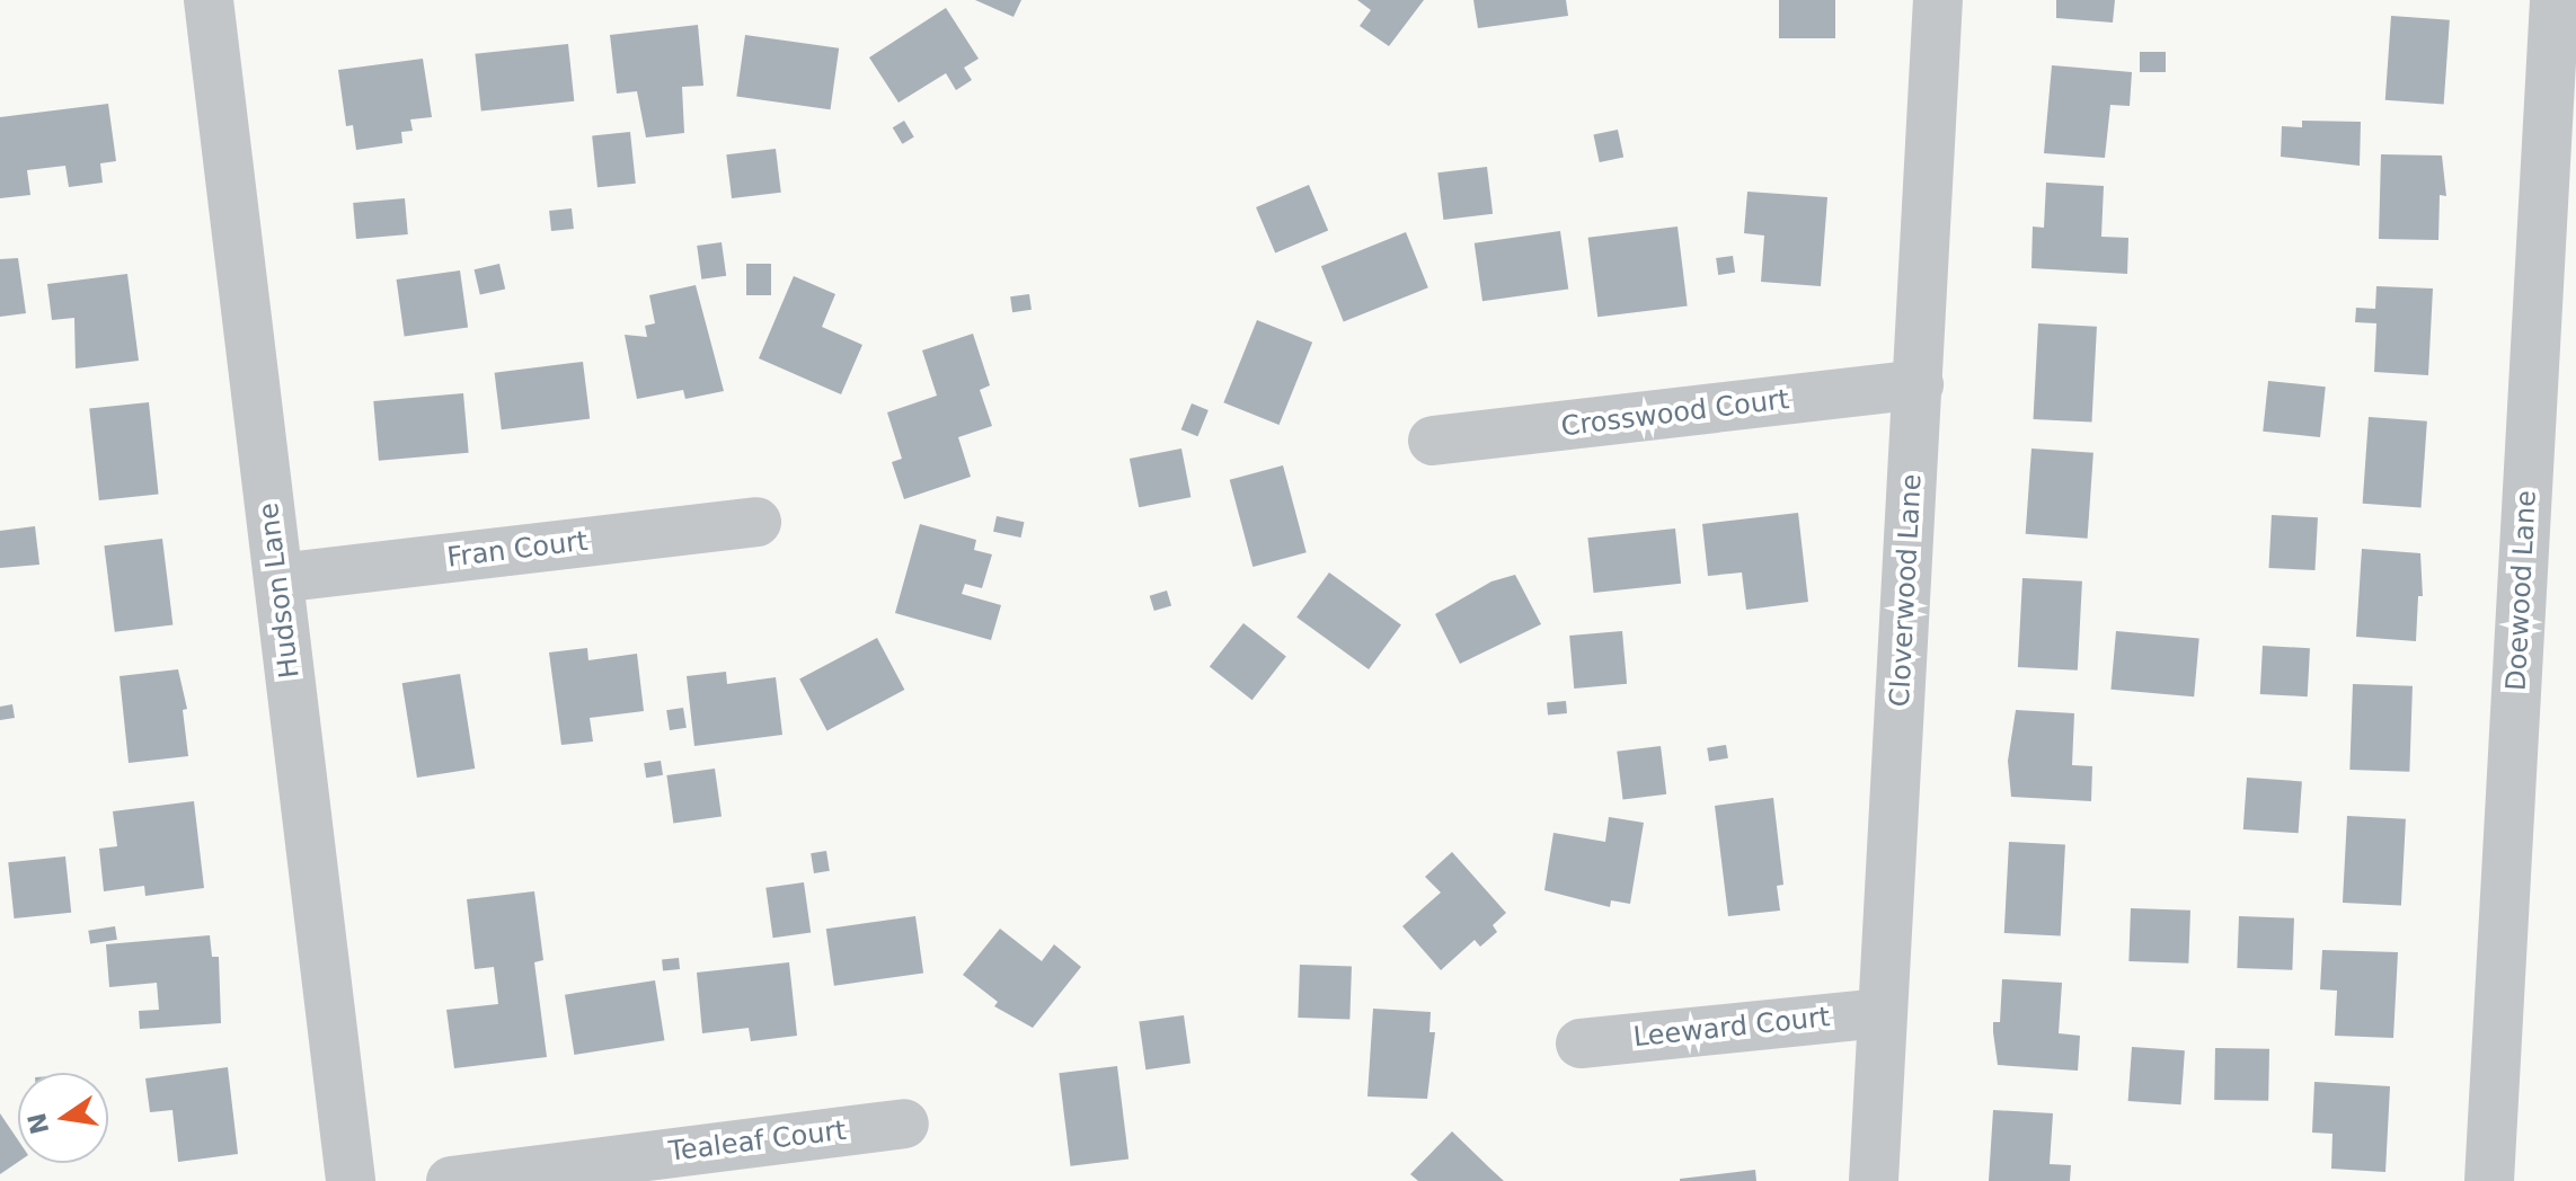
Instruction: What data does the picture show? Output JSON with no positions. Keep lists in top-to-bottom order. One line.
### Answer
{"streets":{"street":["Crosswood Court","Fran Court","Hudson Lane","Cloverwood Lane","Doewood Lane","Leeward Court","Tealeaf Court"]},"crossings":[["Crosswood Court","Cloverwood Lane"],["Fran Court","Hudson Lane"],["Cloverwood Lane","Leeward Court"]],"north":"left"}
